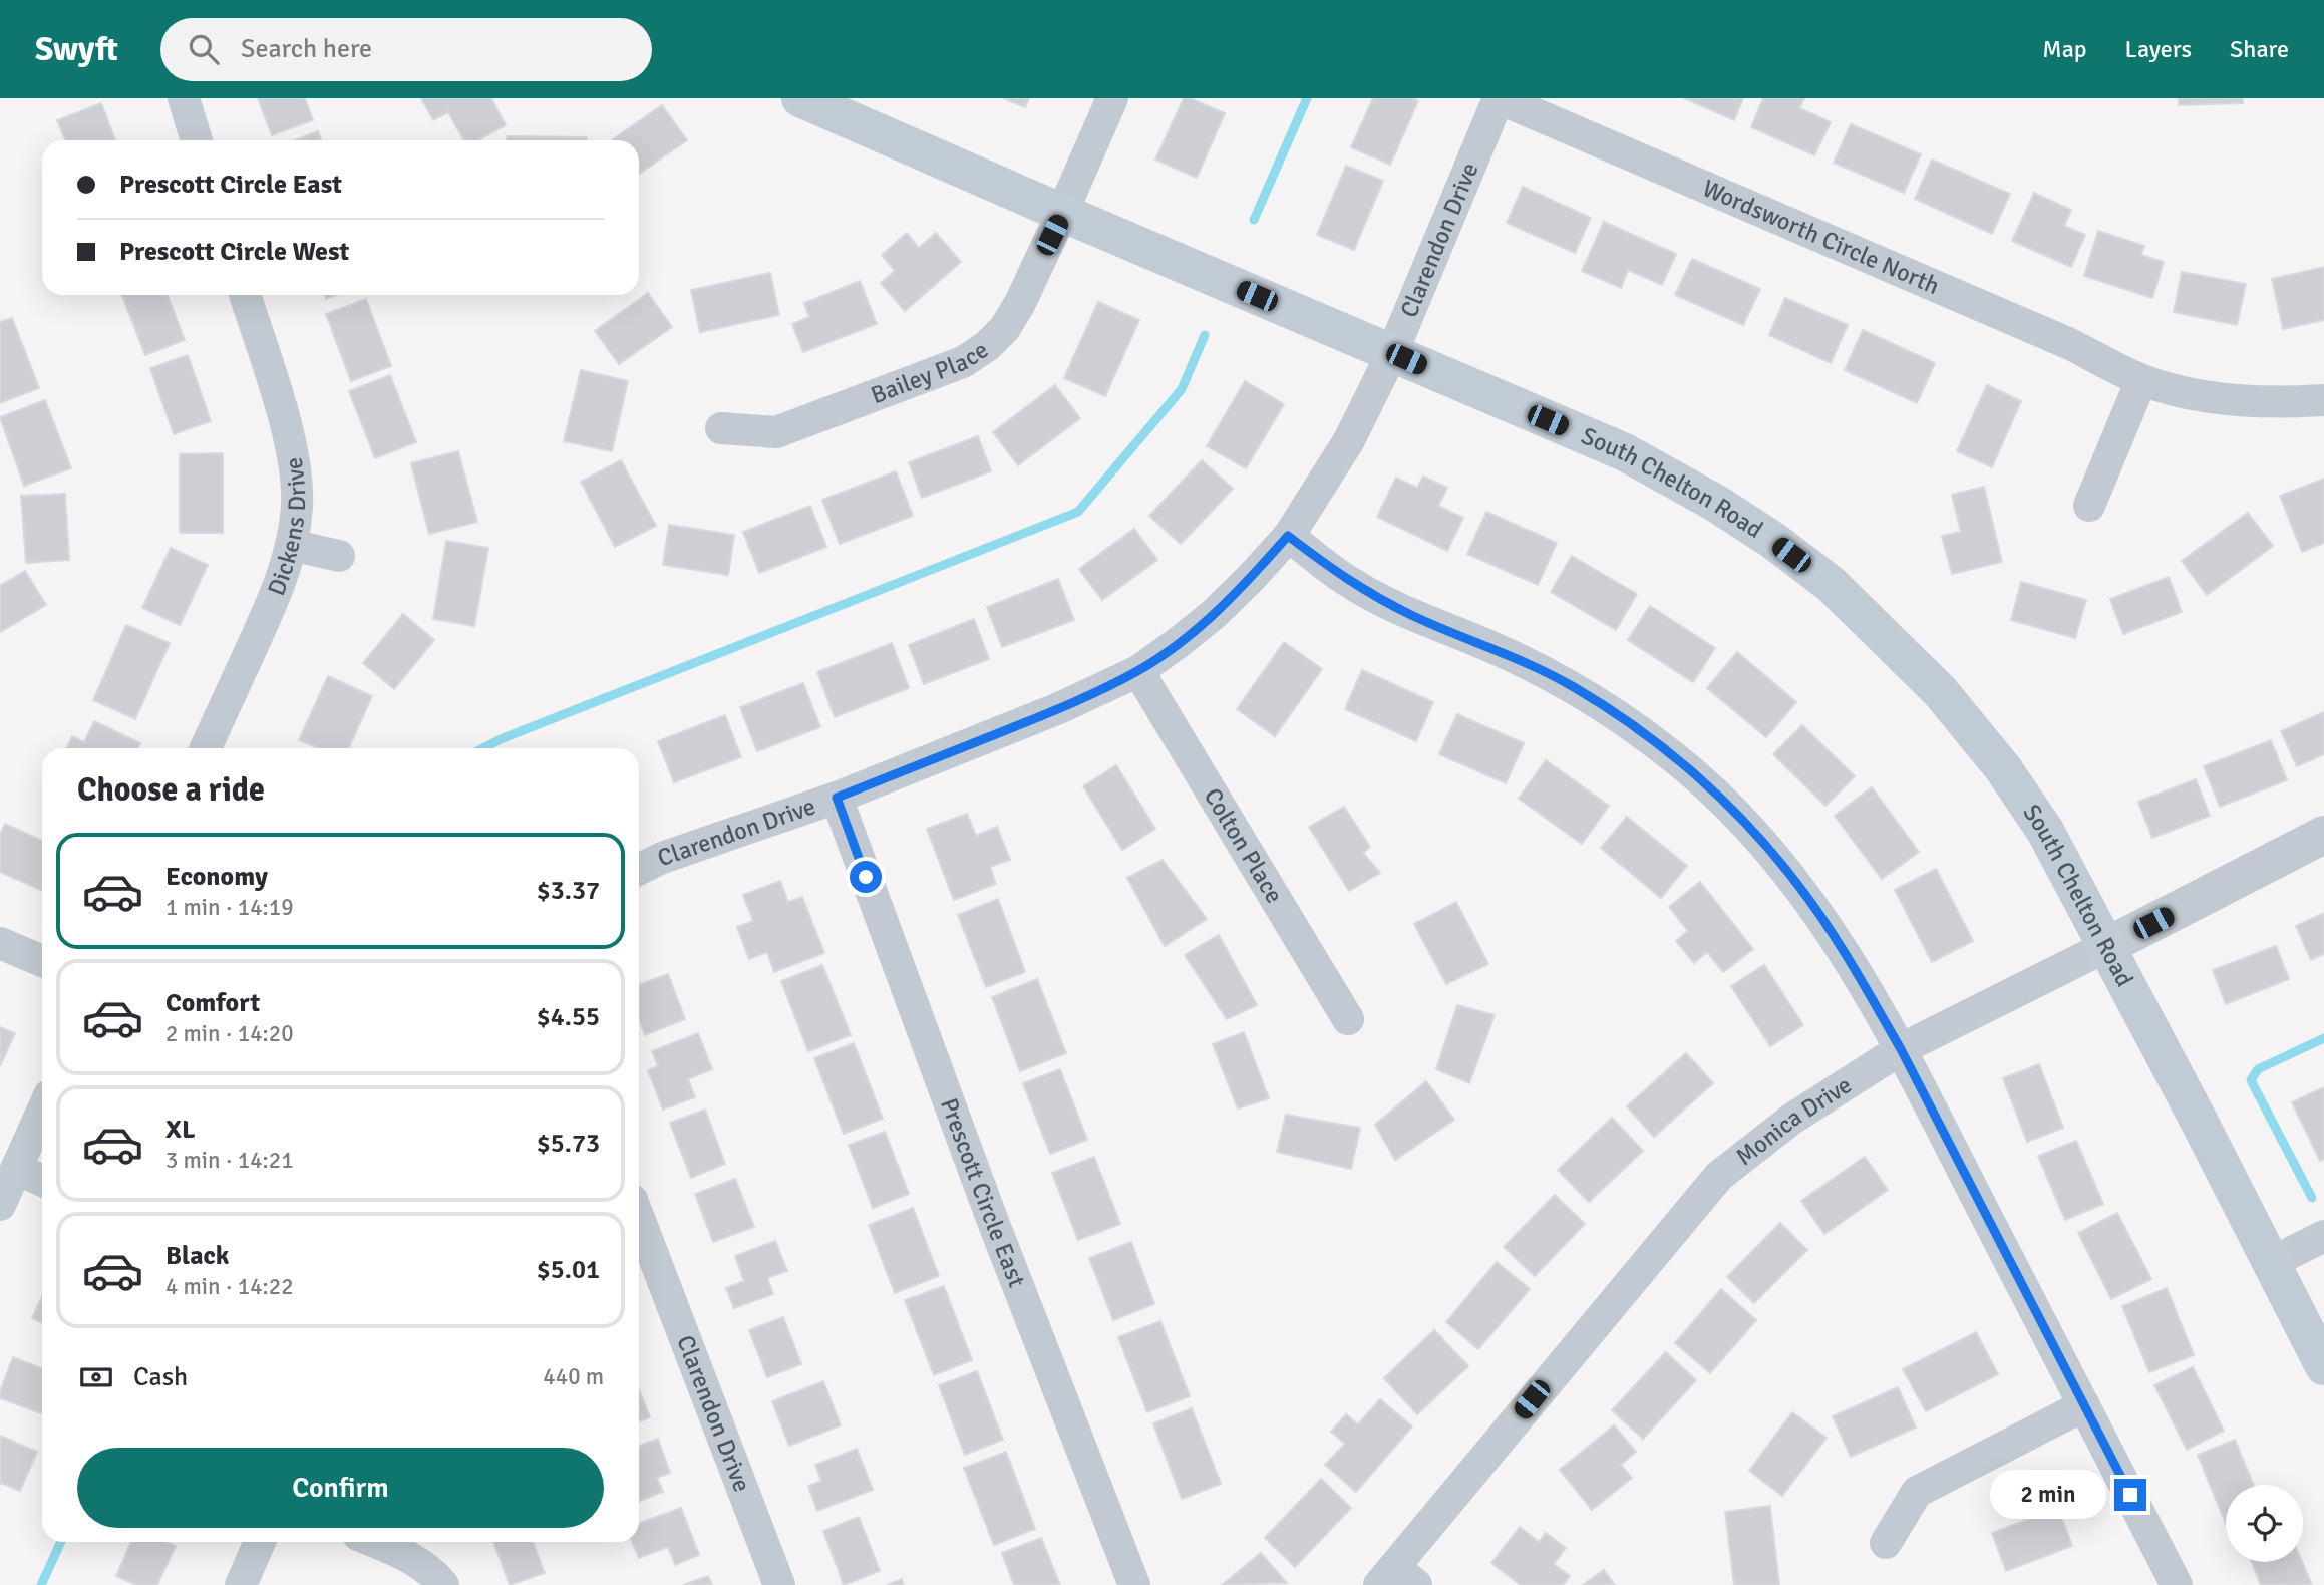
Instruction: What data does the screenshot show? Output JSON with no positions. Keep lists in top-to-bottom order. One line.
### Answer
{"streets":{"main road":["South Chelton Road"],"street":["Wordsworth Circle North","Clarendon Drive","Bailey Place","Dickens Drive","Colton Place","Monica Drive","Prescott Circle East"]},"crossings":[["Wordsworth Circle North","Clarendon Drive"],["Clarendon Drive","South Chelton Road"],["Clarendon Drive","Colton Place"],["Clarendon Drive","Prescott Circle East"],["Bailey Place","South Chelton Road"],["South Chelton Road","Monica Drive"]],"page":{"header":"Swyft","search":"Search here","nav":["Map","Layers","Share"],"banner":["Prescott Circle East","Prescott Circle West"],"heading":"Choose a ride","list":[{"name":"Economy","note":"1 min · 14:19","value":"$3.37"},{"name":"Comfort","note":"2 min · 14:20","value":"$4.55"},{"name":"XL","note":"3 min · 14:21","value":"$5.73"},{"name":"Black","note":"4 min · 14:22","value":"$5.01"}],"pay":["Cash","440 m"],"buttons":"Confirm","bubble":"2 min"}}
